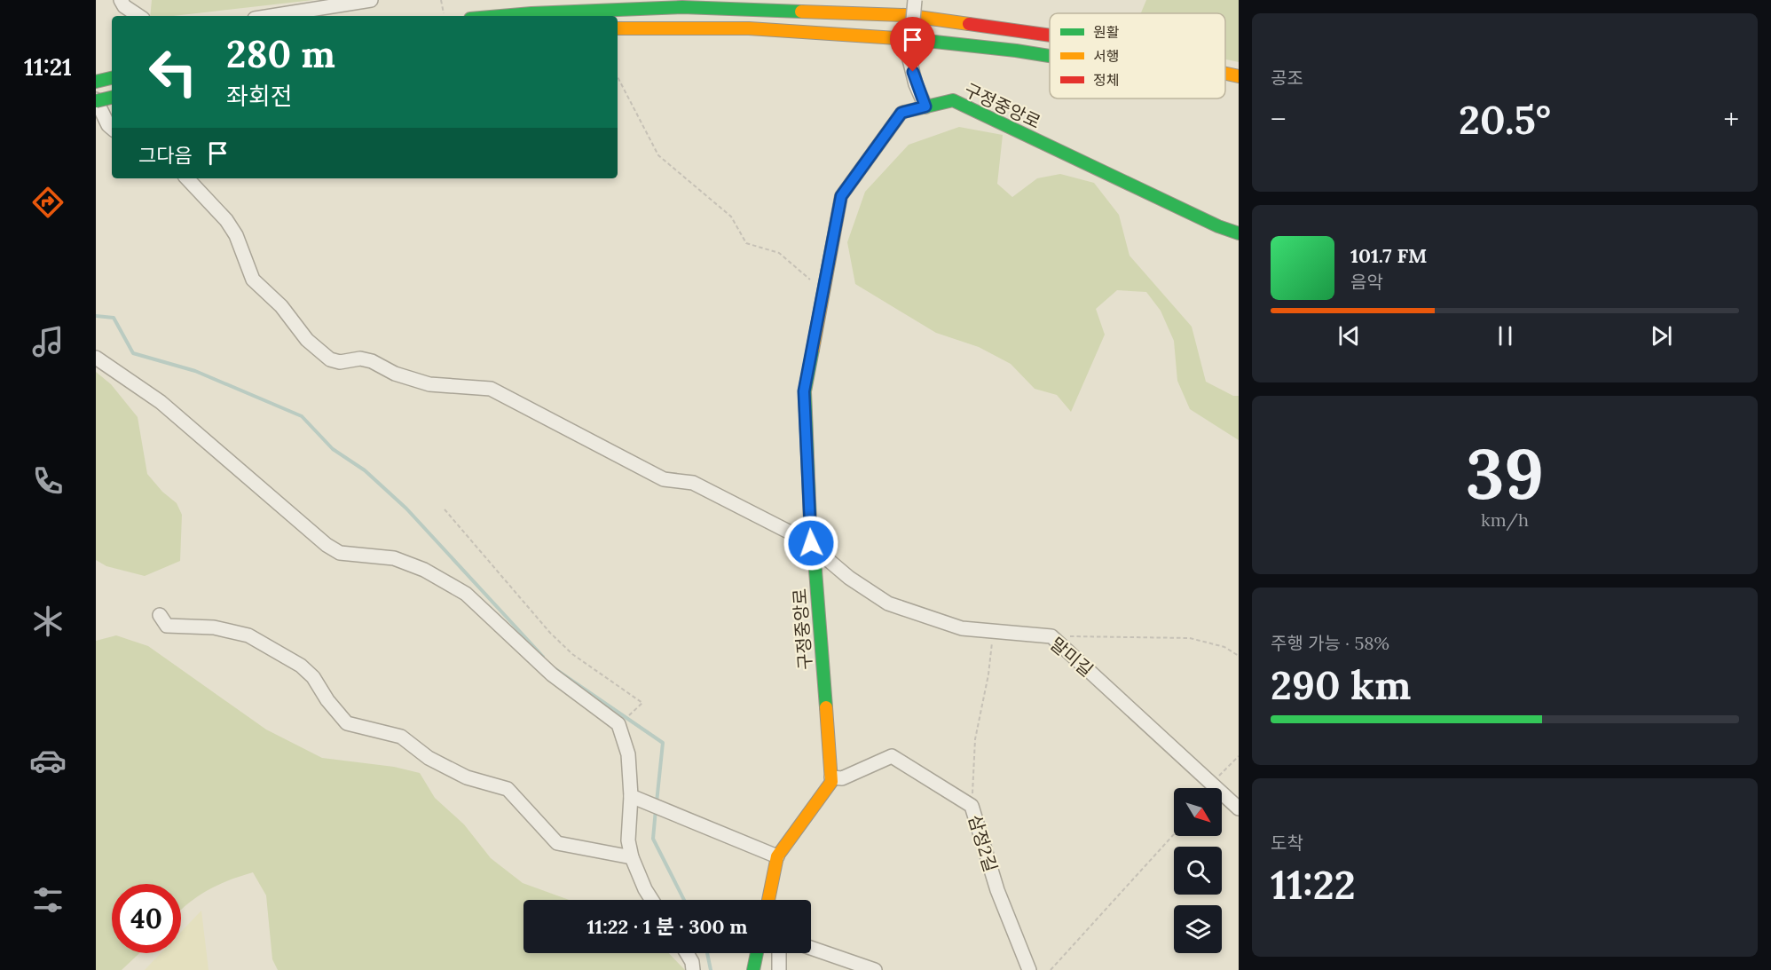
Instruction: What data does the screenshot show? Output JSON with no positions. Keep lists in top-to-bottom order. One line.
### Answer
{"streets":{"main road":["구정중앙로"],"street":["말미길","삼정2길"]},"crossings":[["구정중앙로","말미길"],["구정중앙로","삼정2길"]],"legend":["원활","서행","정체"],"north":"bottom right","page":{"tabs":"11:21","tile":["공조",["39","km/h"],["주행 가능 · 58%","290 km"],["도착","11:22"]],"turn":["280 m","좌회전"],"heat":["−","20.5°","+"],"then":"그다음","song":["101.7 FM","음악"],"limit":"40","trip":"11:22 · 1 분 · 300 m"}}
